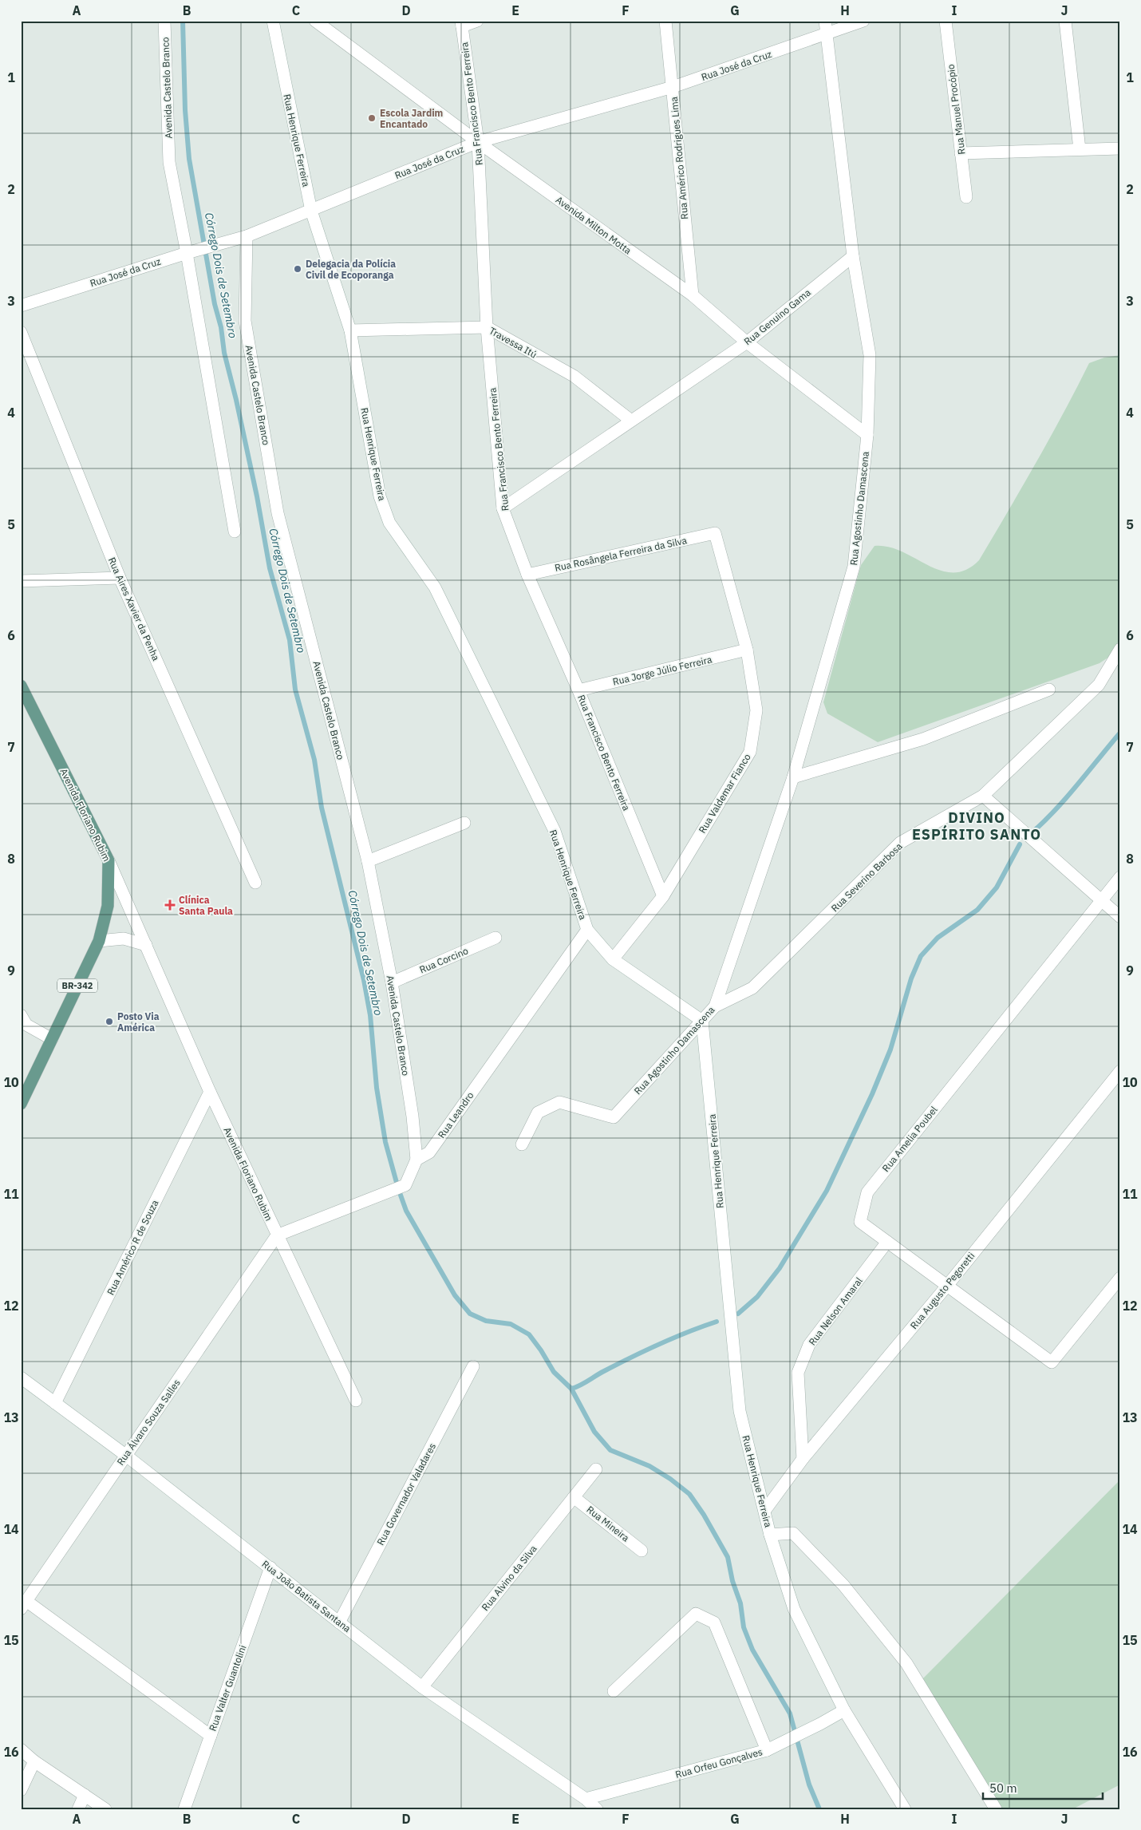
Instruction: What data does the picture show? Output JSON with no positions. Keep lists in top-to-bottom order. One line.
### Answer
{"streets":{"main road":["Avenida Floriano Rubim","BR-342"],"street":["Rua José da Cruz","Avenida Castelo Branco","Rua Francisco Bento Ferreira","Rua Manuel Procópio","Rua Henrique Ferreira","Rua Américo Rodrigues Lima","Avenida Milton Motta","Rua Genuino Gama","Travessa Itú","Rua Agostinho Damascena","Rua Rosângela Ferreira da Silva","Rua Aires Xavier da Penha","Rua Jorge Júlio Ferreira","Rua Valdemar Fianco","Rua Severino Barbosa","Rua Corcino","Rua Leandro","Rua Amelia Poubel","Rua Américo R de Souza","Rua Augusto Pegoretti","Rua Nelson Amaral","Rua Álvaro Souza Salles","Rua Governador Valadares","Rua Mineira","Rua Alvino da Silva","Rua João Batista Santana","Rua Valter Guantolini","Rua Orfeu Gonçalves"]},"crossings":[["Rua José da Cruz","Avenida Castelo Branco"],["Rua José da Cruz","Rua Francisco Bento Ferreira"],["Rua José da Cruz","Rua Henrique Ferreira"],["Rua José da Cruz","Rua Américo Rodrigues Lima"],["Rua José da Cruz","Avenida Milton Motta"],["Avenida Castelo Branco","Rua Corcino"],["Avenida Castelo Branco","Rua Leandro"],["Rua Francisco Bento Ferreira","Avenida Milton Motta"],["Rua Francisco Bento Ferreira","Rua Genuino Gama"],["Rua Francisco Bento Ferreira","Travessa Itú"],["Rua Francisco Bento Ferreira","Rua Rosângela Ferreira da Silva"],["Rua Francisco Bento Ferreira","Rua Jorge Júlio Ferreira"],["Rua Francisco Bento Ferreira","Rua Valdemar Fianco"],["Rua Henrique Ferreira","Travessa Itú"],["Rua Henrique Ferreira","Rua Agostinho Damascena"],["Rua Henrique Ferreira","Rua Valdemar Fianco"],["Rua Henrique Ferreira","Rua Leandro"],["Rua Henrique Ferreira","Rua Augusto Pegoretti"],["Rua Henrique Ferreira","Rua Orfeu Gonçalves"],["Rua Américo Rodrigues Lima","Avenida Milton Motta"],["Avenida Milton Motta","Rua Genuino Gama"],["Avenida Milton Motta","Rua Agostinho Damascena"],["Rua Genuino Gama","Travessa Itú"],["Rua Genuino Gama","Rua Agostinho Damascena"],["Rua Agostinho Damascena","Rua Severino Barbosa"],["Rua Rosângela Ferreira da Silva","Rua Valdemar Fianco"],["Rua Jorge Júlio Ferreira","Rua Valdemar Fianco"],["Avenida Floriano Rubim","BR-342"],["Avenida Floriano Rubim","Rua Américo R de Souza"],["Avenida Floriano Rubim","Rua Álvaro Souza Salles"],["Rua Amelia Poubel","Rua Augusto Pegoretti"],["Rua Amelia Poubel","Rua Nelson Amaral"],["Rua Américo R de Souza","Rua João Batista Santana"],["Rua Augusto Pegoretti","Rua Nelson Amaral"],["Rua Álvaro Souza Salles","Rua João Batista Santana"],["Rua Governador Valadares","Rua João Batista Santana"],["Rua Mineira","Rua Alvino da Silva"],["Rua Alvino da Silva","Rua João Batista Santana"],["Rua João Batista Santana","Rua Valter Guantolini"],["Rua João Batista Santana","Rua Orfeu Gonçalves"]],"districts":["DIVINO ESPÍRITO SANTO"],"water":["Córrego Dois de Setembro"],"places":{"other":["Escola Jardim Encantado","Delegacia da Polícia Civil de Ecoporanga","Posto Via América"],"health":["Clínica Santa Paula"]},"scale_bar":"50 m","grid":{"columns":["A","B","C","D","E","F","G","H","I","J"],"rows":["1","2","3","4","5","6","7","8","9","10","11","12","13","14","15","16"]}}
